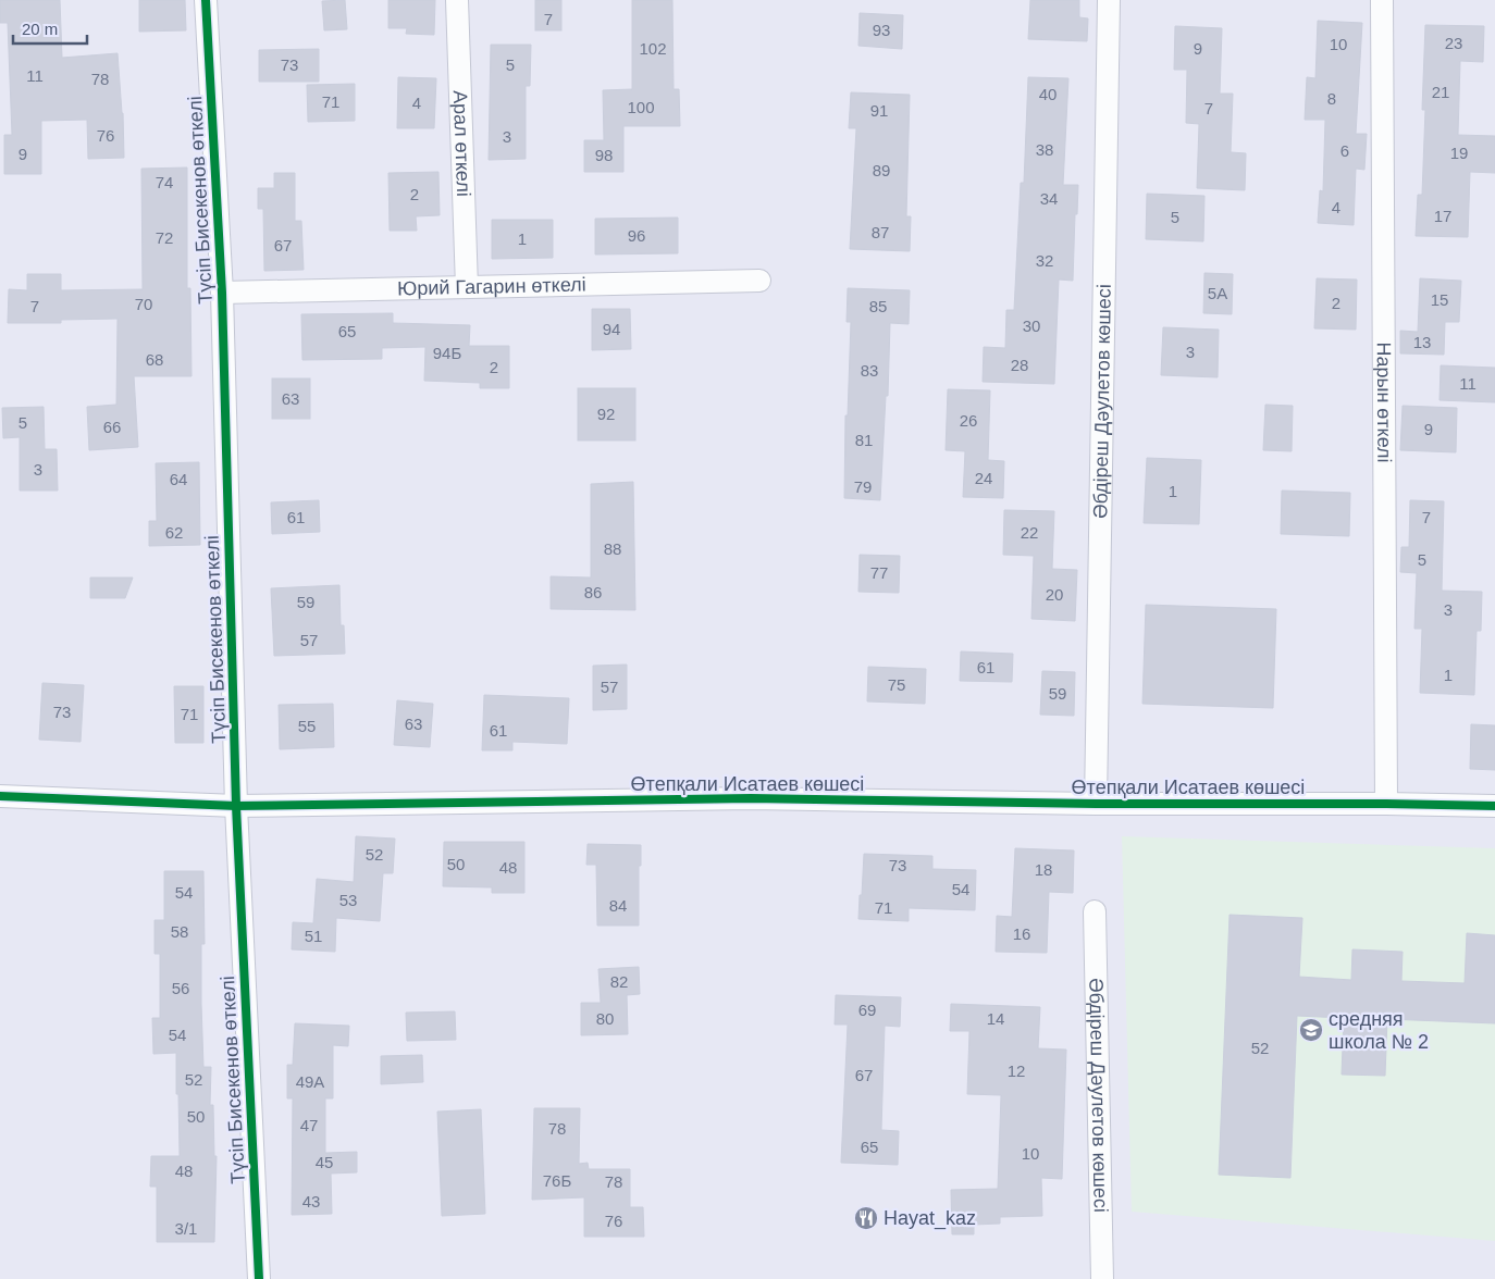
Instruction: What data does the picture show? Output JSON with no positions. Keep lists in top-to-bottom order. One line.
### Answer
{"streets":{"street":["Арал өткелі","Түсіп Бисекенов өткелі","Юрий Гагарин өткелі","Әбдіреш Дәулетов көшесі","Нарын өткелі","Өтепқали Исатаев көшесі"]},"crossings":[["Арал өткелі","Юрий Гагарин өткелі"],["Түсіп Бисекенов өткелі","Юрий Гагарин өткелі"],["Түсіп Бисекенов өткелі","Өтепқали Исатаев көшесі"],["Әбдіреш Дәулетов көшесі","Өтепқали Исатаев көшесі"],["Нарын өткелі","Өтепқали Исатаев көшесі"]],"places":{"school or university":["cредняя школа № 2"],"restaurant":["Hayat_kaz"]},"house_numbers":["7","93","23","10","102","9","73","5","11","78","21","40","8","71","4","100","7","91","76","3","38","6","19","9","98","89","74","2","34","4","17","5","87","96","72","1","67","32","5А","15","2","70","7","85","30","94","65","13","3","94Б","68","28","2","83","11","63","92","26","5","66","9","81","3","24","64","79","1","61","7","62","22","88","5","77","86","20","59","3","57","61","1","75","57","59","73","71","63","55","61","52","50","73","48","18","54","54","53","84","71","58","16","51","82","56","69","80","14","54","52","12","67","52","49А","50","47","78","65","10","45","48","76Б","78","43","76","3/1"],"scale_bar":"20 m"}
